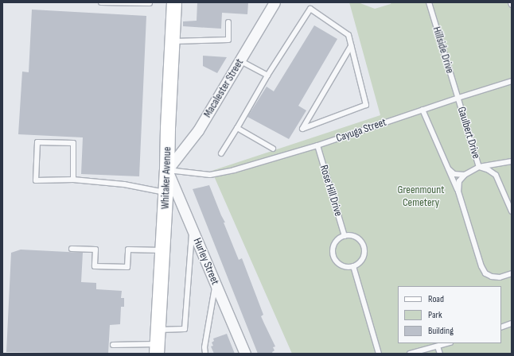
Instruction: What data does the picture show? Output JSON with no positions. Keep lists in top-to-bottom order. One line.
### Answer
{"streets":{"main road":["Whitaker Avenue"],"street":["Macalester Street","Hurley Street"],"lane":["Hillside Drive","Cayuga Street","Gaulbert Drive","Rose Hill Drive"]},"crossings":[["Hillside Drive","Cayuga Street"],["Hillside Drive","Gaulbert Drive"],["Macalester Street","Cayuga Street"],["Macalester Street","Whitaker Avenue"],["Macalester Street","Hurley Street"],["Cayuga Street","Gaulbert Drive"],["Cayuga Street","Whitaker Avenue"],["Cayuga Street","Rose Hill Drive"],["Cayuga Street","Hurley Street"],["Whitaker Avenue","Hurley Street"]],"parks":["Greenmount Cemetery"],"legend":["Road","Park","Building"]}
